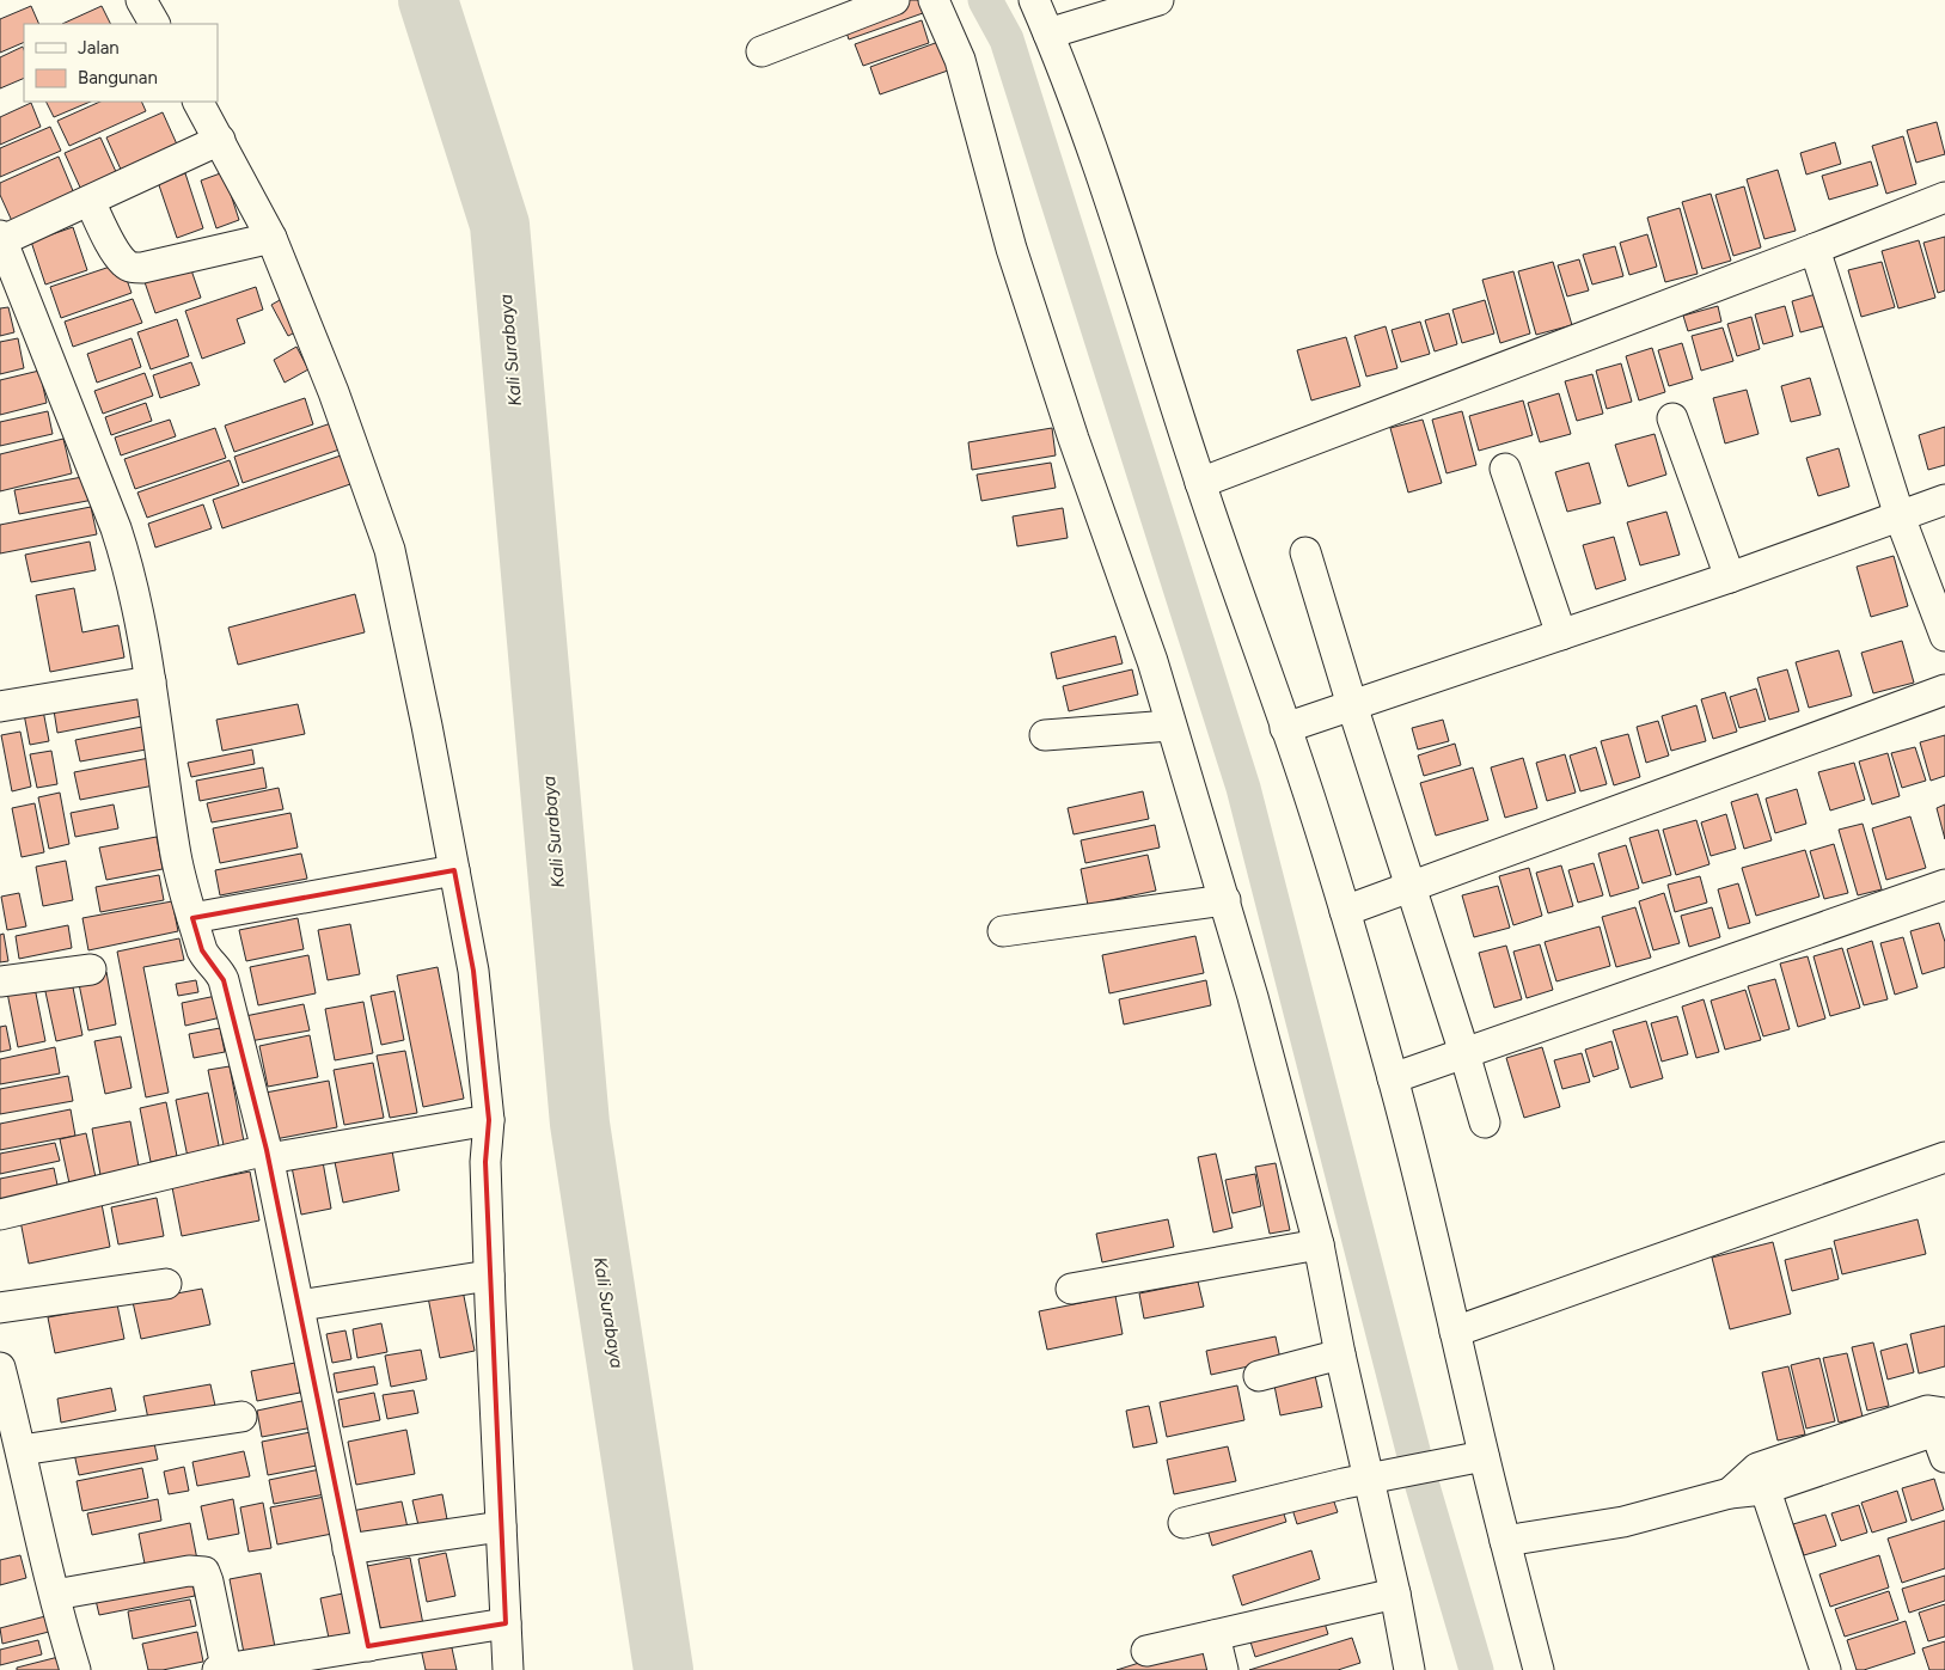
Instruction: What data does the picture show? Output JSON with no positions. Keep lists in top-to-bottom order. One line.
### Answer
{"water":["Kali Surabaya"],"legend":["Jalan","Bangunan"]}
